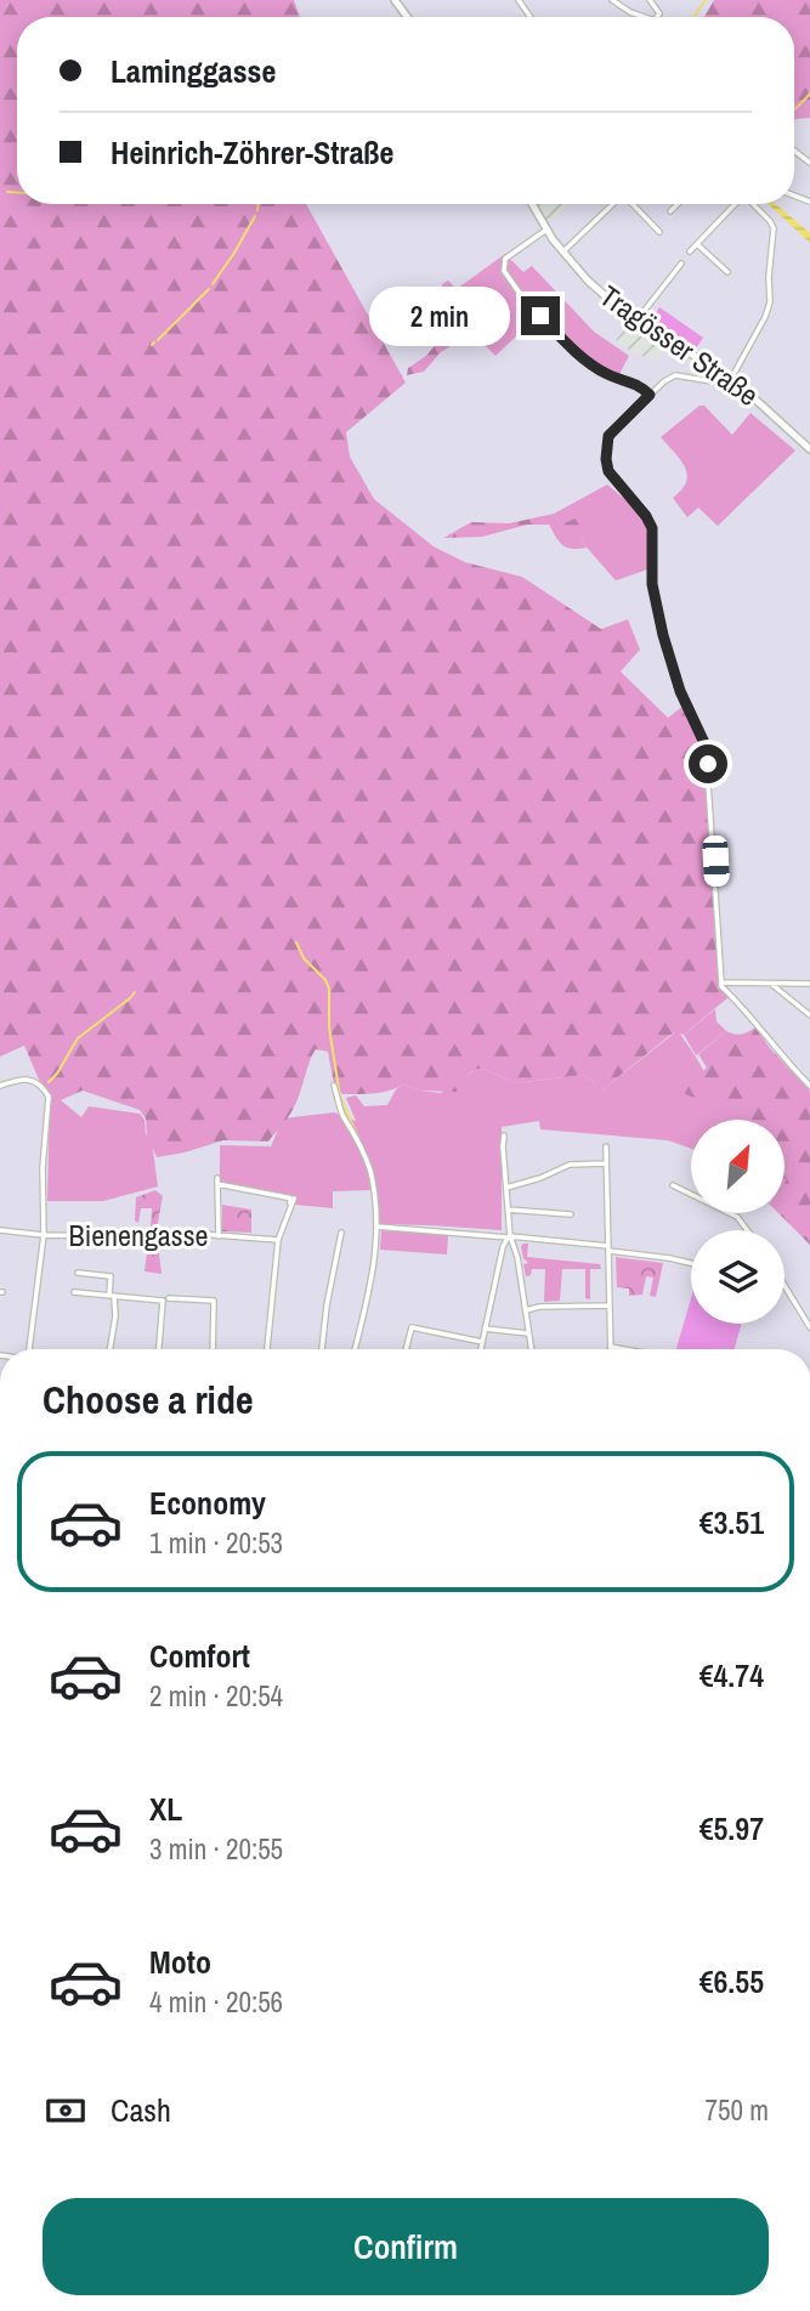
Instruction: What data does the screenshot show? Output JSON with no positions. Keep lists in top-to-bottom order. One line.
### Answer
{"streets":{"main road":["Tragösser Straße"],"street":["Bienengasse"]},"north":"top right","page":{"banner":["Laminggasse","Heinrich-Zöhrer-Straße"],"bubble":"2 min","heading":"Choose a ride","list":[{"name":"Economy","note":"1 min · 20:53","value":"€3.51"},{"name":"Comfort","note":"2 min · 20:54","value":"€4.74"},{"name":"XL","note":"3 min · 20:55","value":"€5.97"},{"name":"Moto","note":"4 min · 20:56","value":"€6.55"}],"pay":["Cash","750 m"],"buttons":"Confirm"}}
